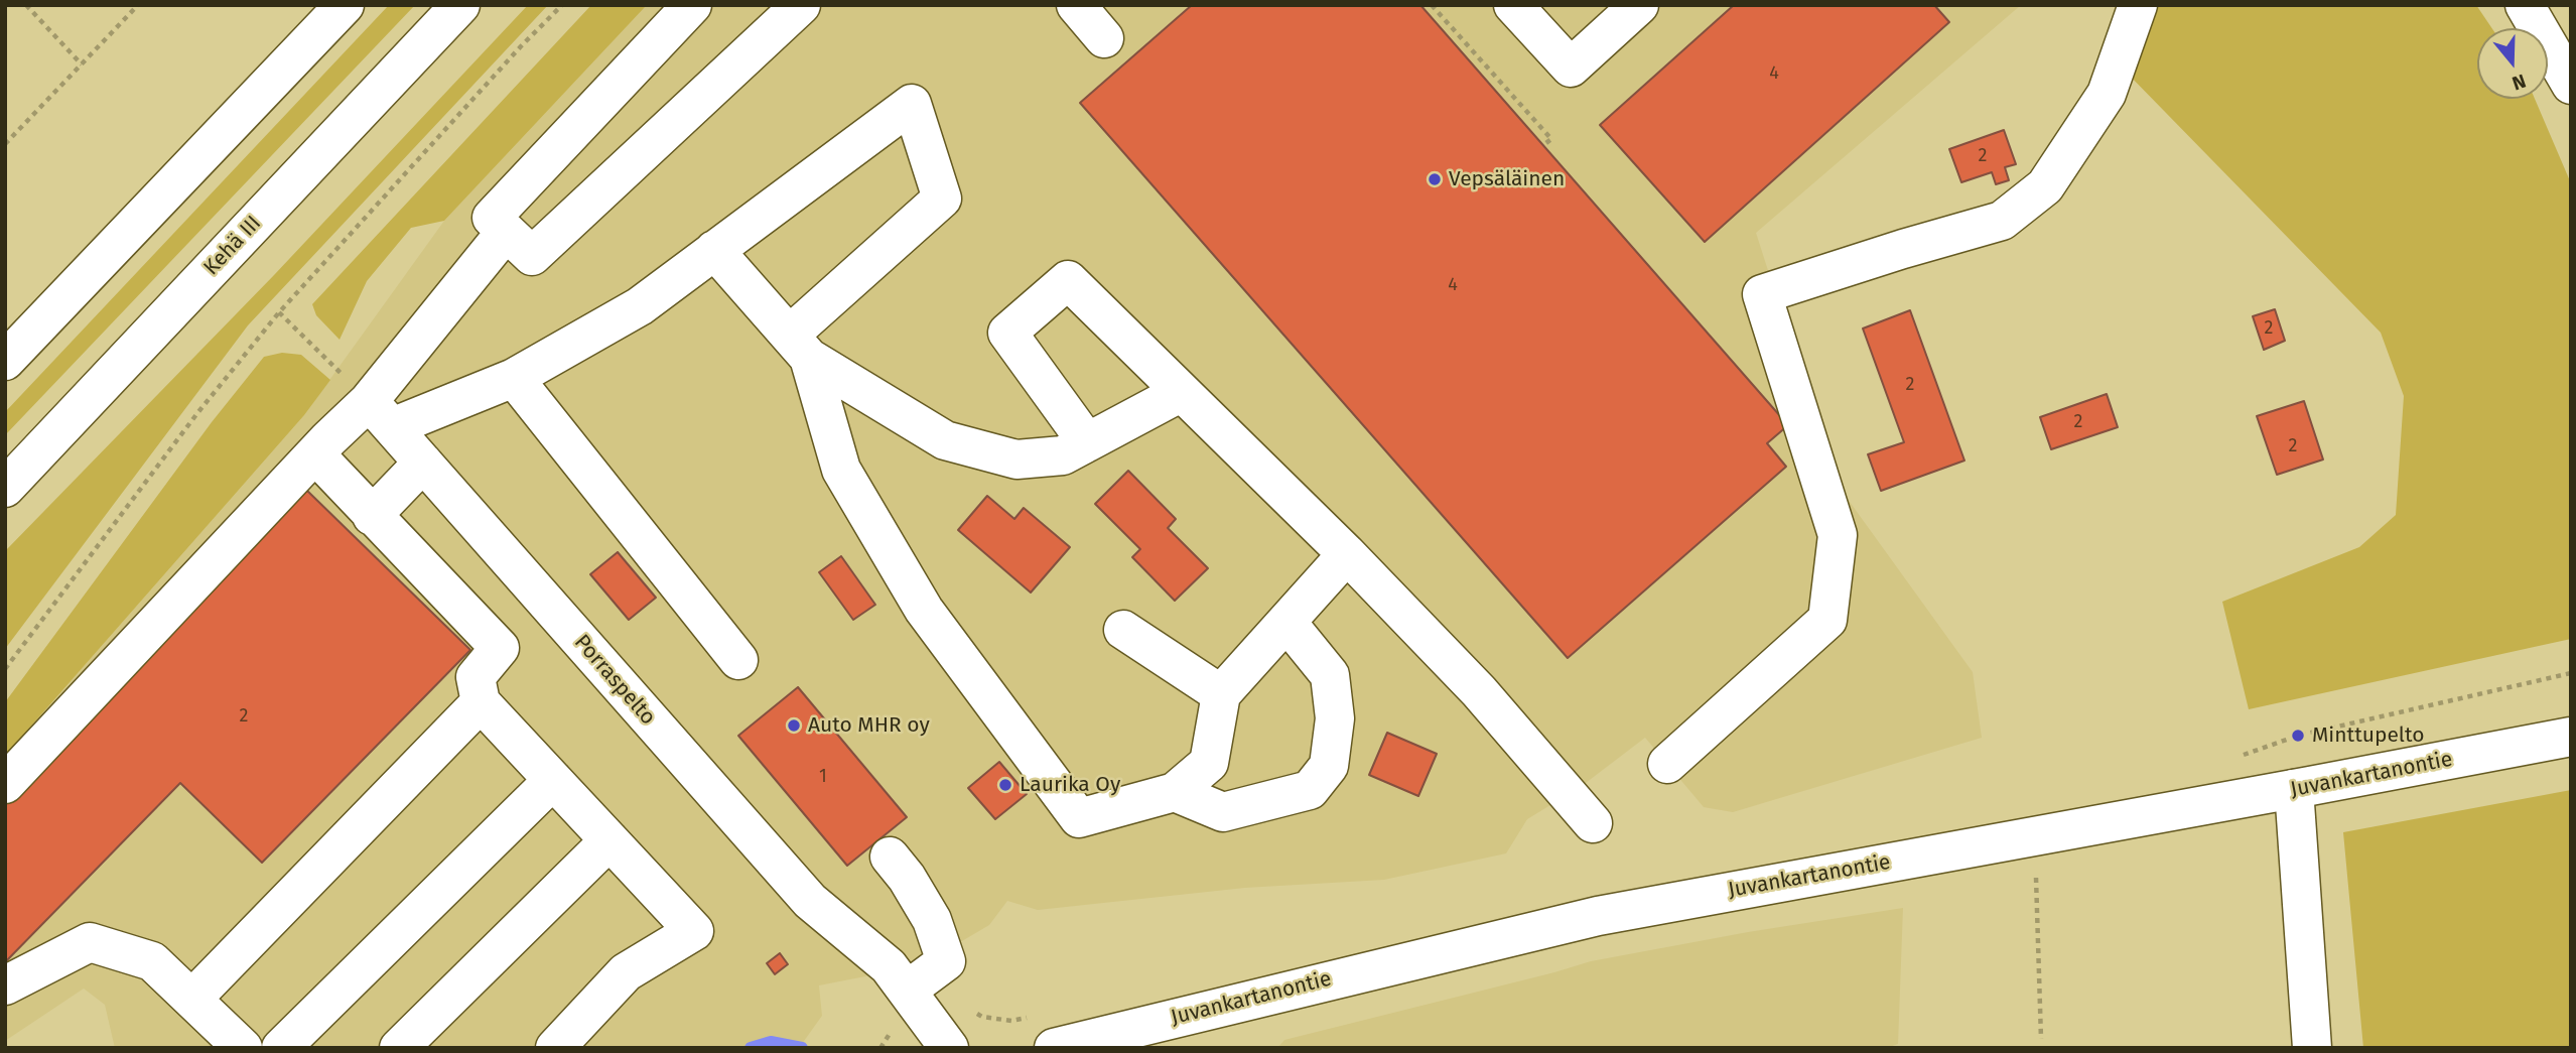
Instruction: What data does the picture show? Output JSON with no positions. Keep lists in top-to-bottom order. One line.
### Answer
{"streets":{"main road":["Kehä III","Porraspelto","Juvankartanontie"]},"places":["Vepsäläinen","Auto MHR oy","Minttupelto","Laurika Oy"],"house_numbers":["4","2","4","2","2","2","2","2","1"],"north":"bottom"}
